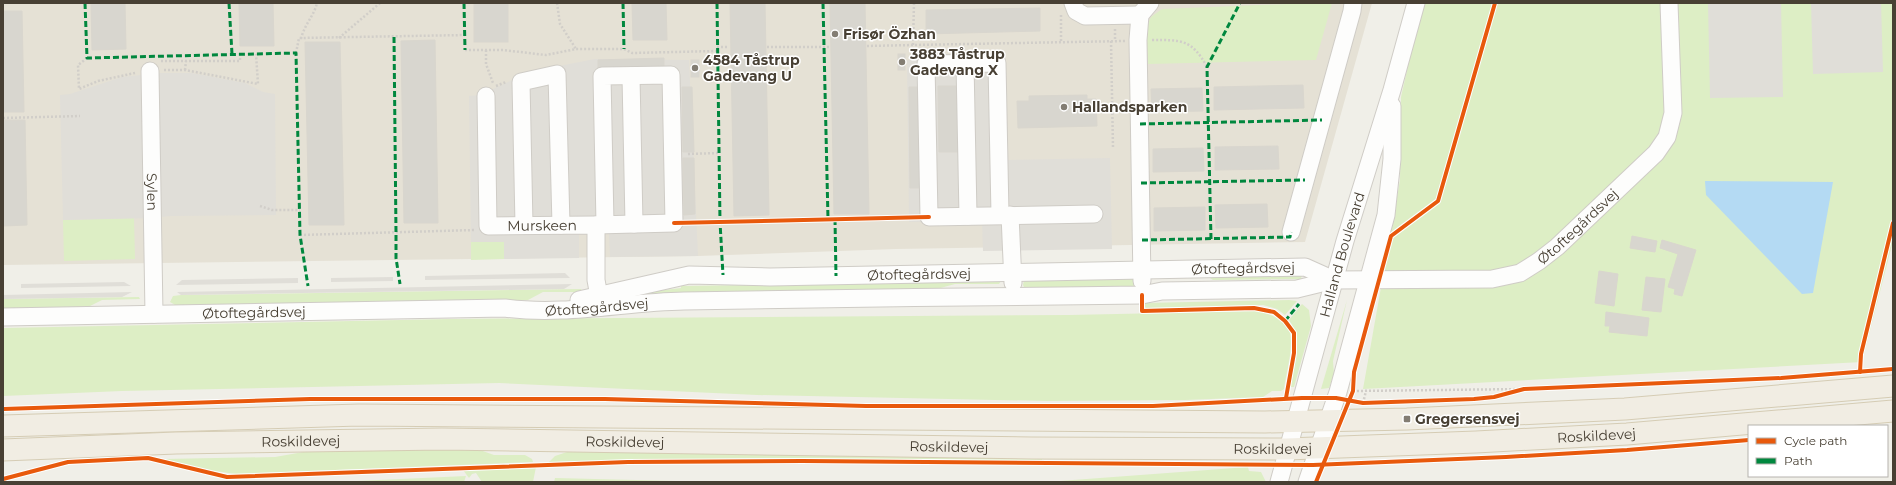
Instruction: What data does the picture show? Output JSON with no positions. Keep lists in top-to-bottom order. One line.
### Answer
{"streets":{"main road":["Roskildevej"],"street":["Sylen","Murskeen","Øtoftegårdsvej","Halland Boulevard"]},"crossings":[["Sylen","Øtoftegårdsvej"],["Murskeen","Øtoftegårdsvej"],["Øtoftegårdsvej","Halland Boulevard"],["Halland Boulevard","Roskildevej"]],"places":{"other":["Frisør Özhan","3883 Tåstrup Gadevang X","4584 Tåstrup Gadevang U","Hallandsparken"],"transit":["Gregersensvej"]},"legend":["Cycle path","Path"]}
